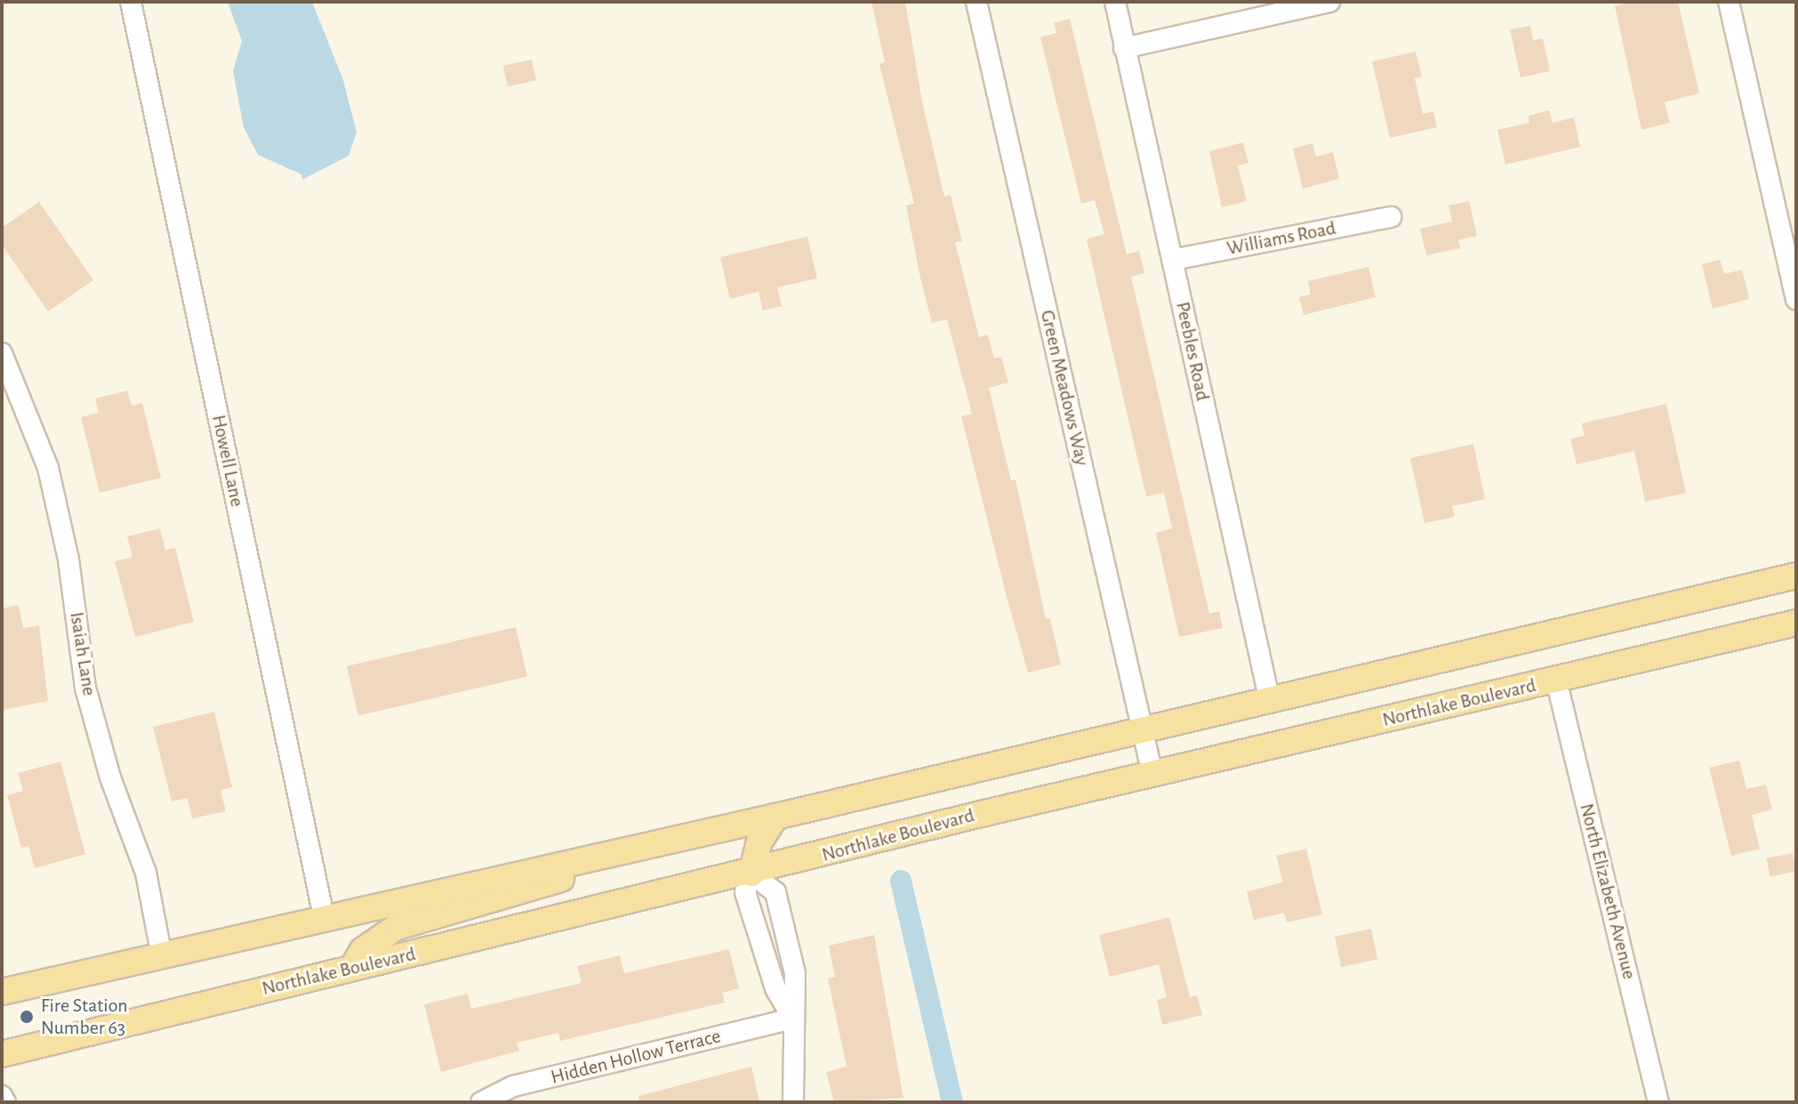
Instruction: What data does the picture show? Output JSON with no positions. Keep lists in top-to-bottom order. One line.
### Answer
{"streets":{"main road":["Northlake Boulevard"],"street":["Williams Road","Peebles Road","Green Meadows Way","Howell Lane","Isaiah Lane","North Elizabeth Avenue","Hidden Hollow Terrace"]},"crossings":[["Williams Road","Peebles Road"],["Green Meadows Way","Northlake Boulevard"],["Northlake Boulevard","North Elizabeth Avenue"]],"places":["Fire Station Number 63"]}
